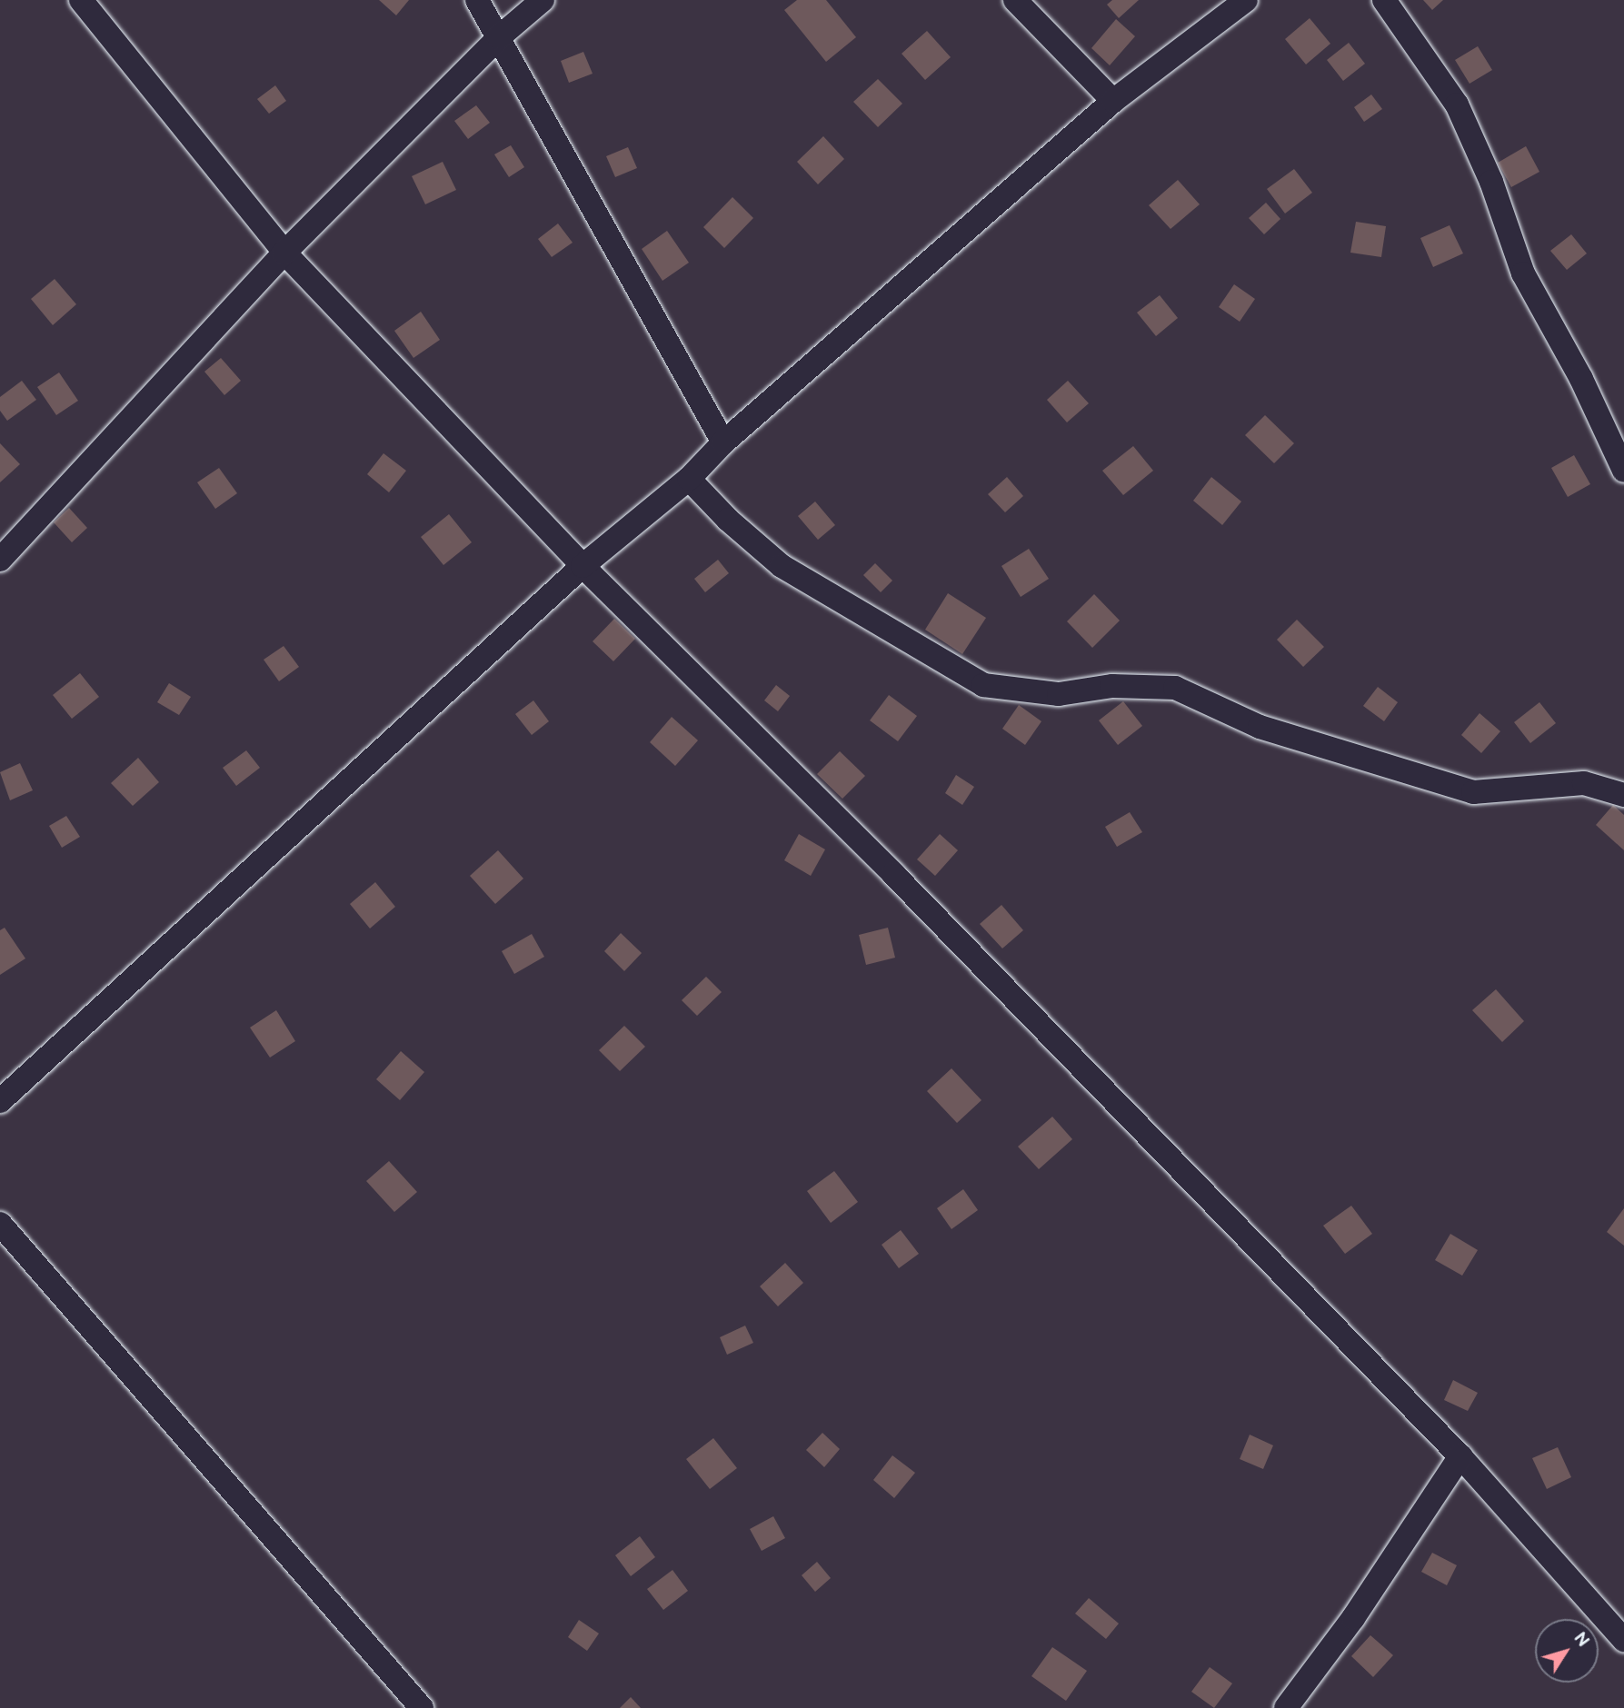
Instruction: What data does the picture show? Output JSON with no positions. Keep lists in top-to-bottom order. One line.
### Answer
{"north":"top right"}
